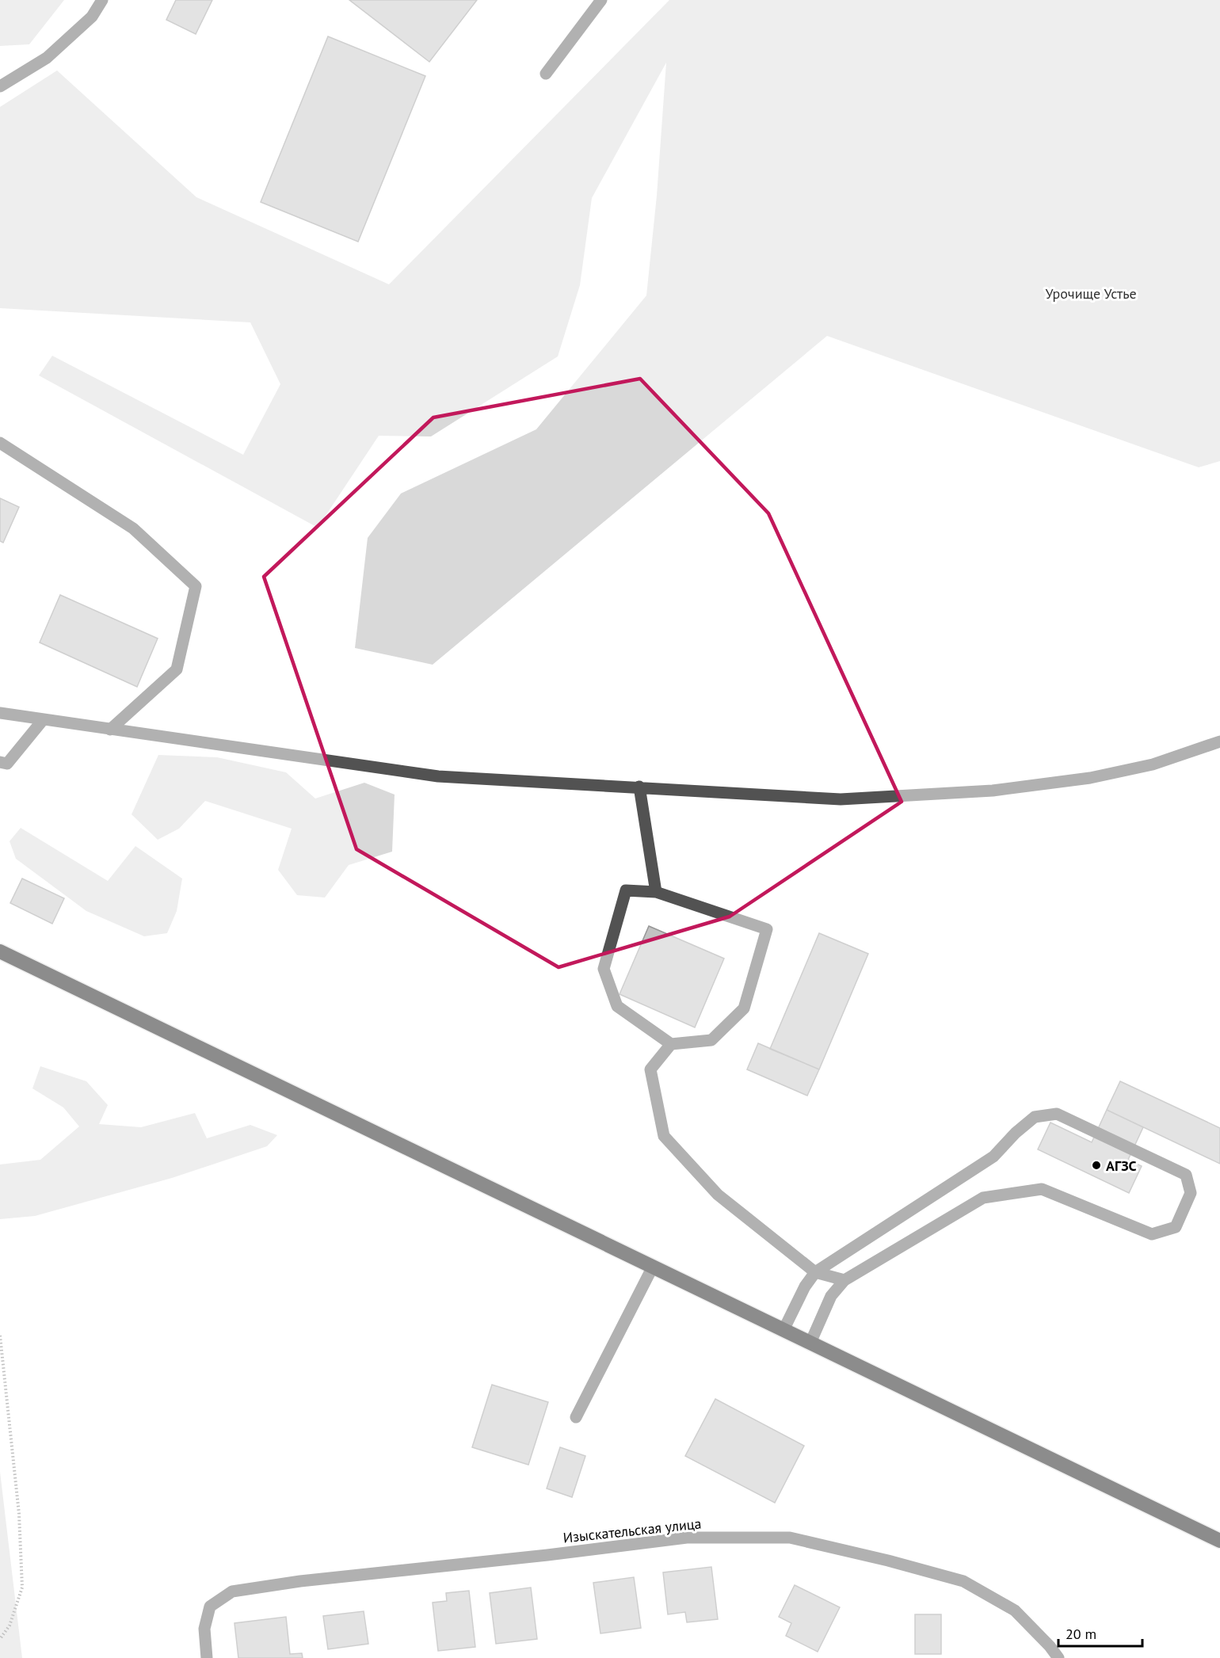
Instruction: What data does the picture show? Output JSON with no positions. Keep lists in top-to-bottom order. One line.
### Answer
{"streets":{"street":["Изыскательская улица"]},"parks":["Урочище Устье"],"places":["АГЗС"],"scale_bar":"20 m"}
